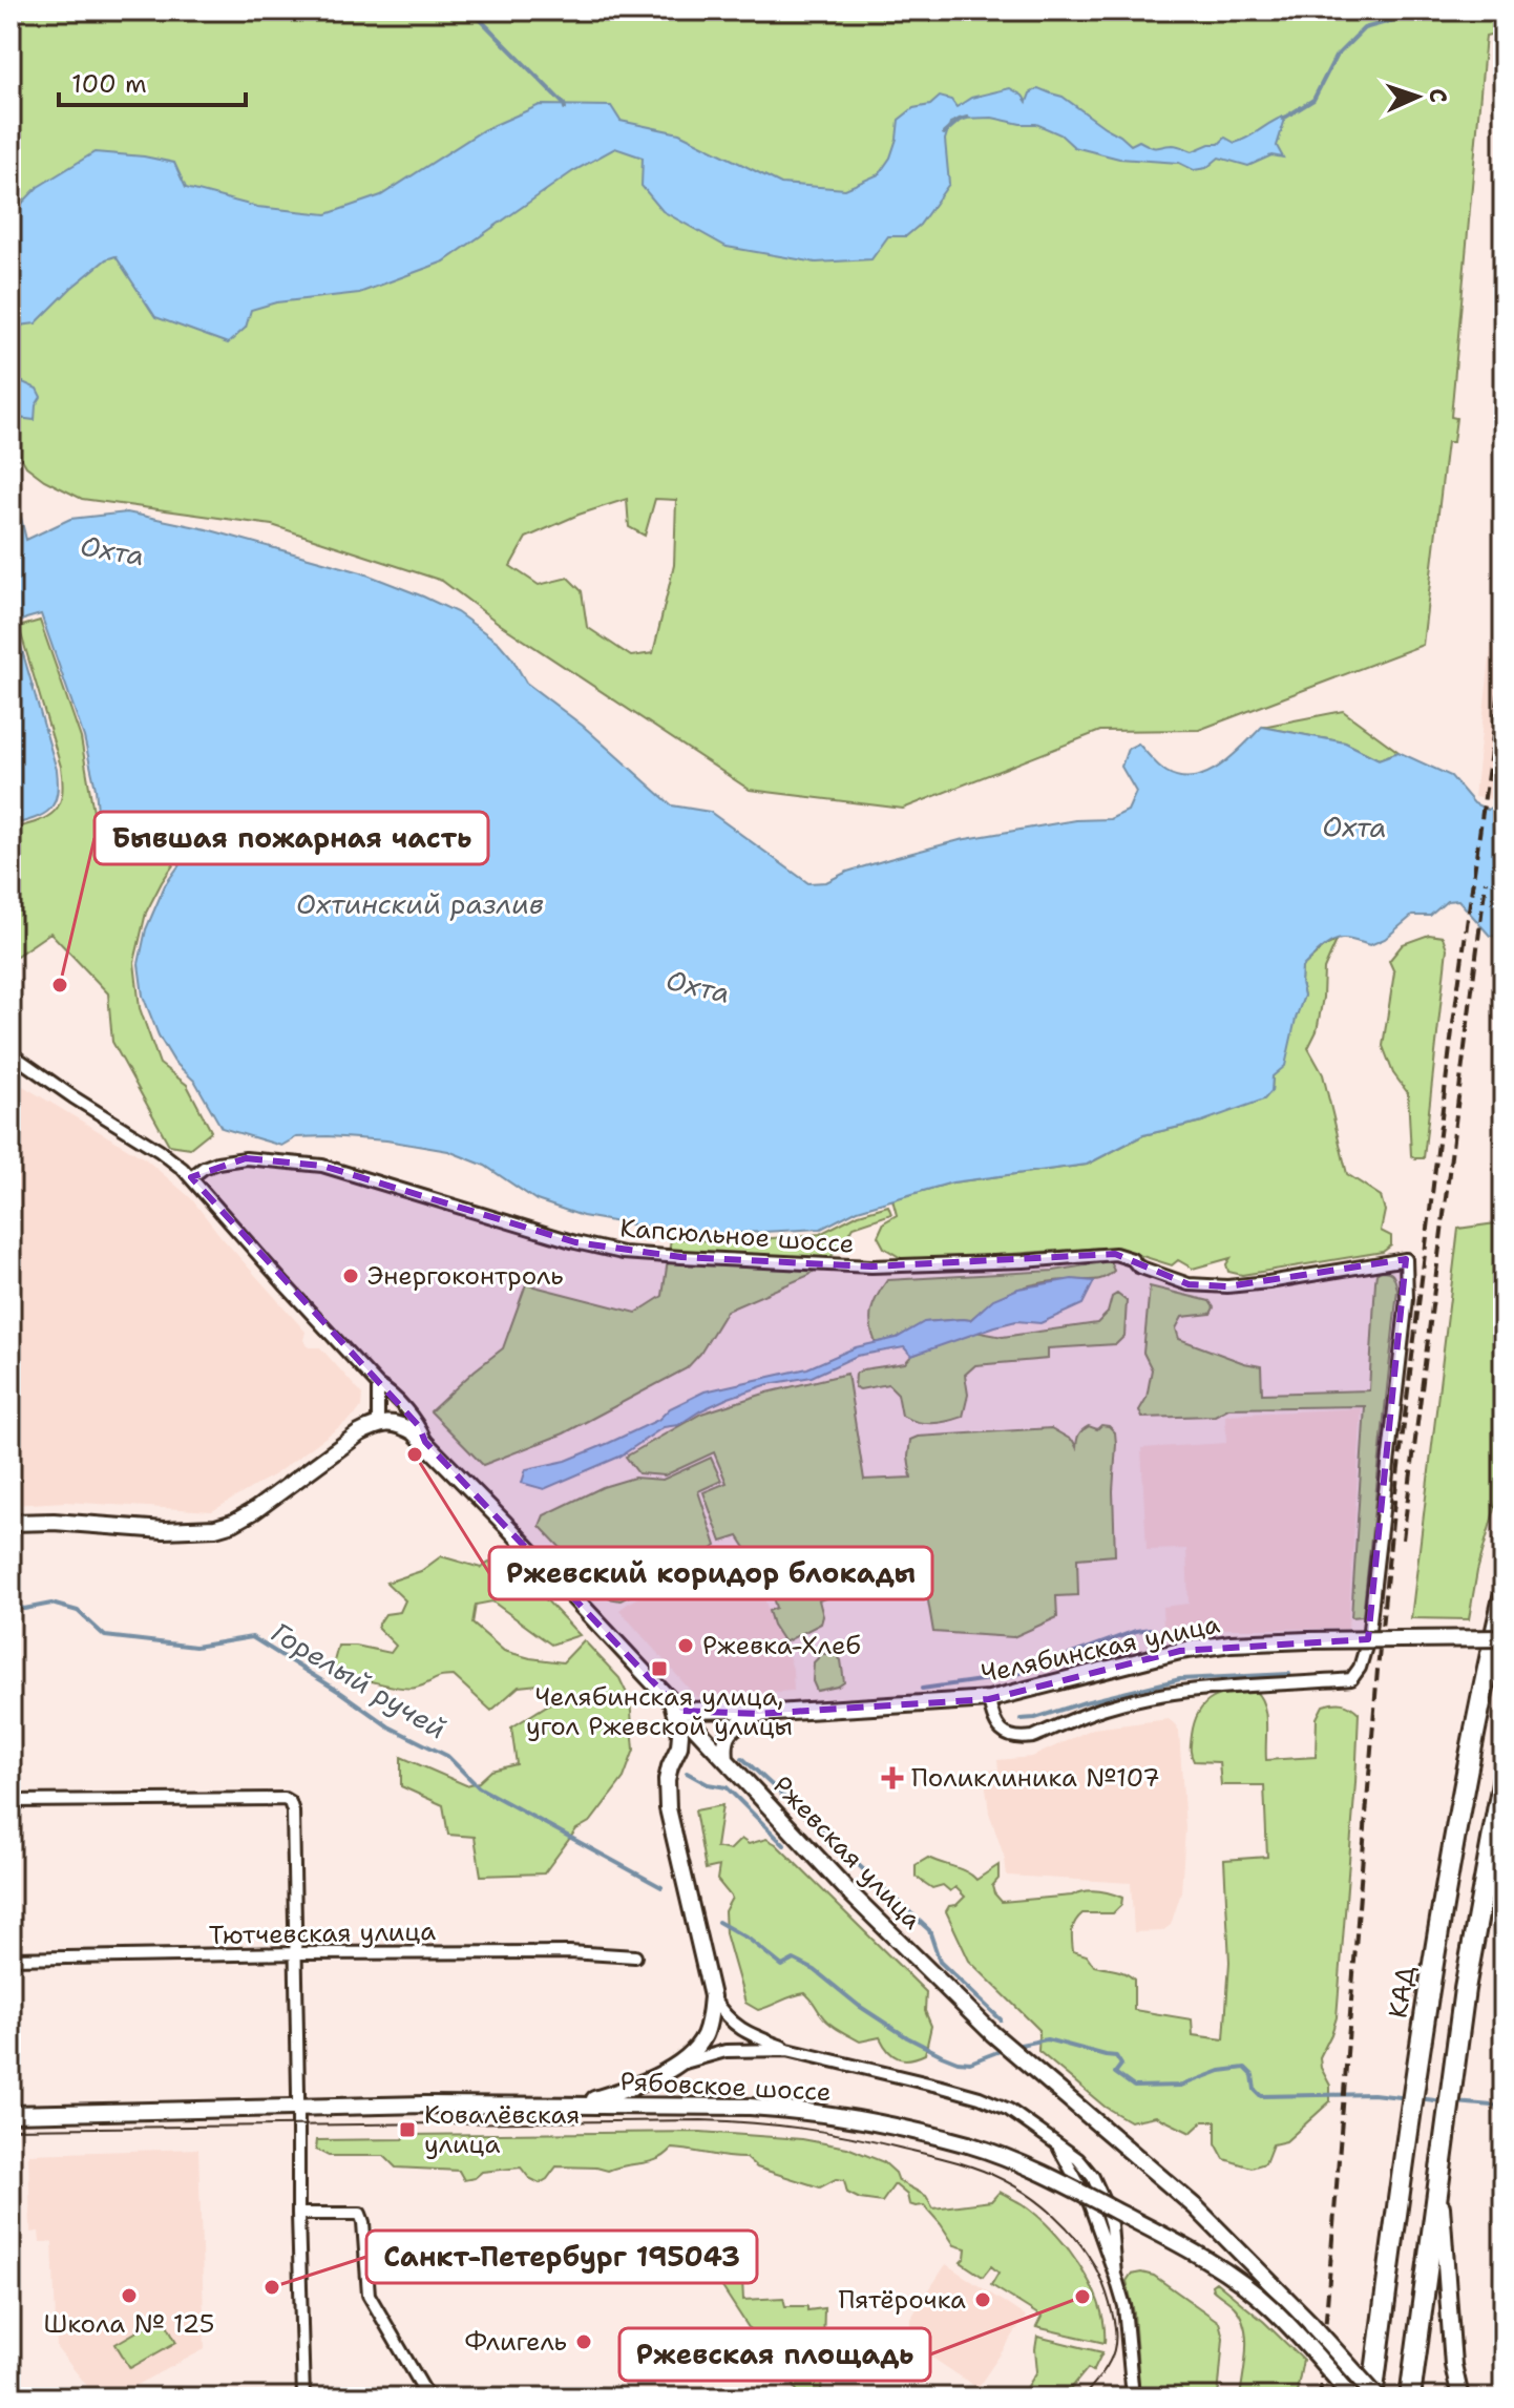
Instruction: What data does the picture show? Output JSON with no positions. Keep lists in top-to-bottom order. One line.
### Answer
{"streets":{"highway":["КАД"],"main road":["Челябинская улица","Ржевская улица","Рябовское шоссе"],"street":["Капсюльное шоссе","Тютчевская улица"]},"crossings":[["Капсюльное шоссе","Челябинская улица"],["Капсюльное шоссе","Ржевская улица"],["Челябинская улица","Ржевская улица"],["Ржевская улица","КАД"]],"water":["Охта","Охтинский разлив","Горелый ручей"],"places":{"other":["Бывшая пожарная часть","Энергоконтроль","Ржевский коридор блокады","Ржевка-Хлеб","Санкт-Петербург 195043","Школа № 125","Ржевская площадь","Пятёрочка","Флигель"],"transit":["Челябинская улица, угол Ржевской улицы","Ковалёвская улица"],"health":["Поликлиника №107"]},"scale_bar":"100 m","north":"right"}
